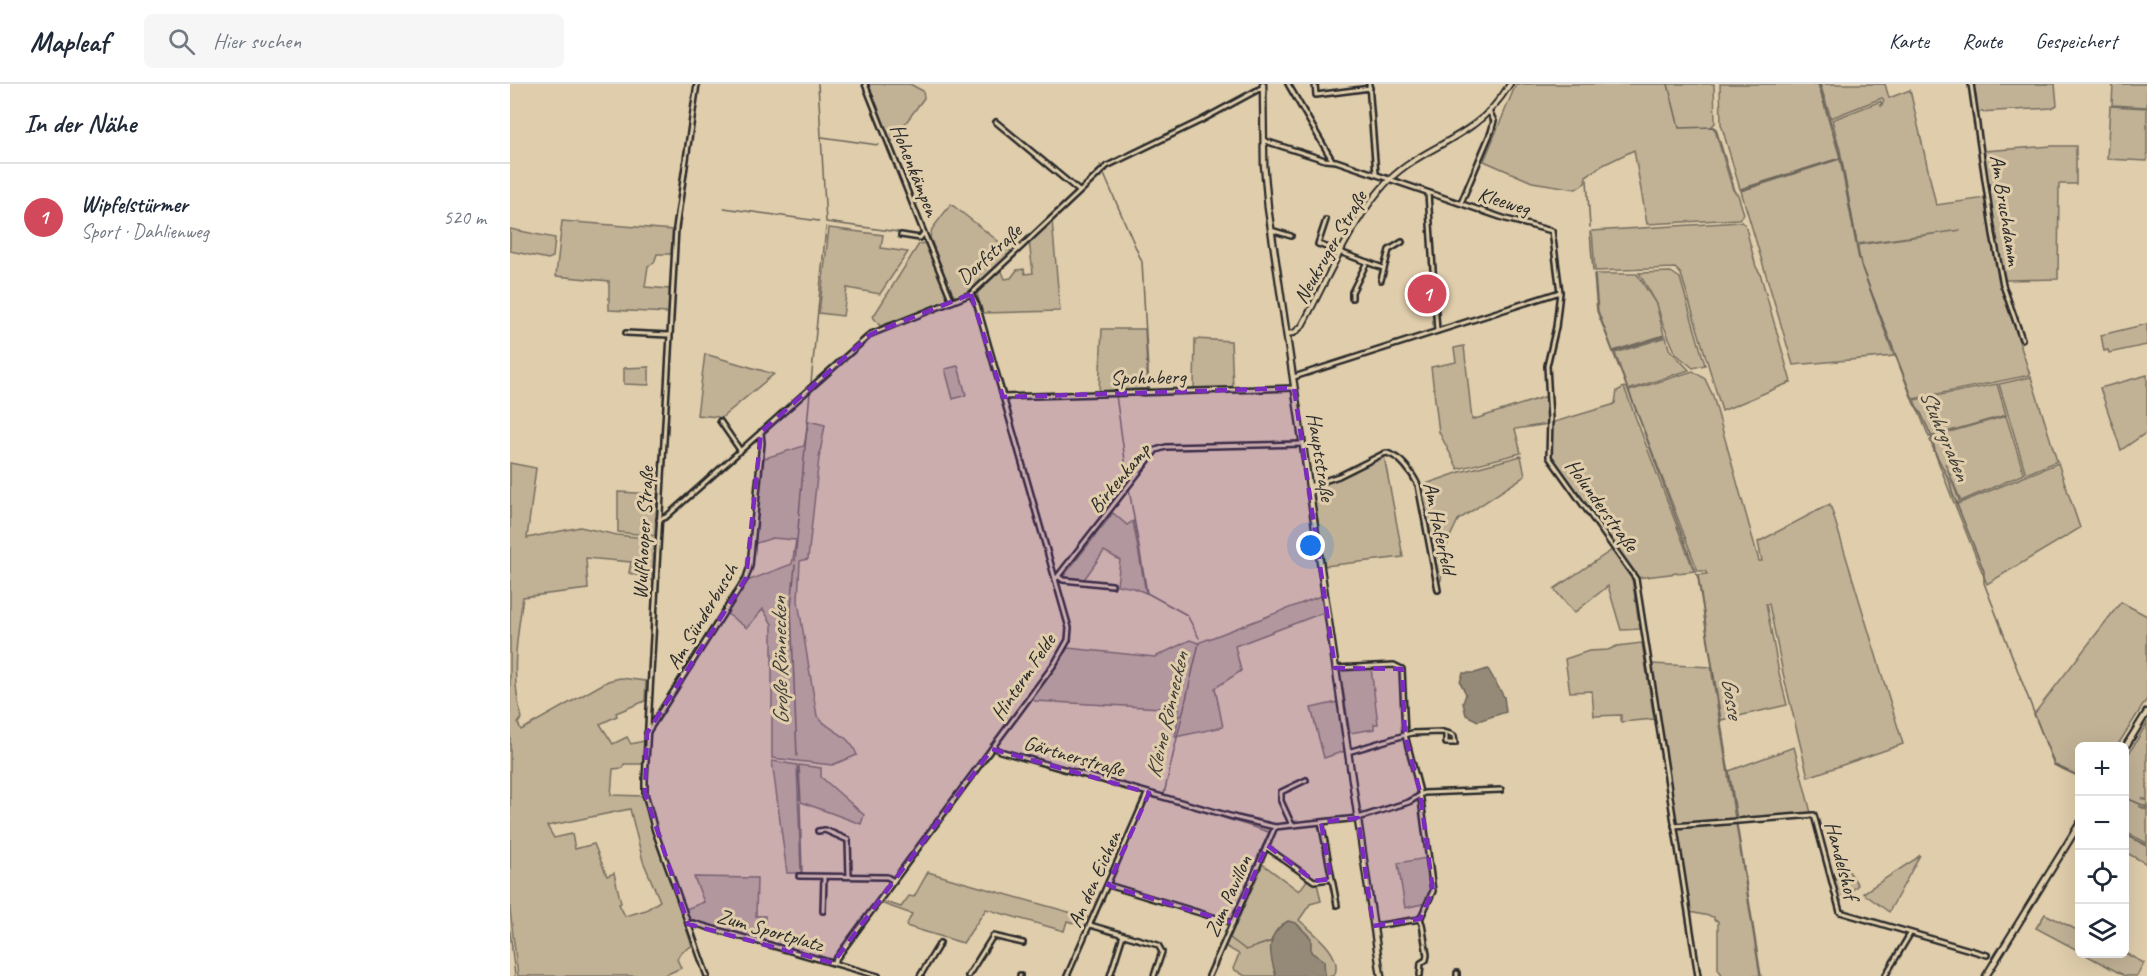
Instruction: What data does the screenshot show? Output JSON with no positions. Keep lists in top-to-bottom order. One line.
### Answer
{"streets":{"main road":["Hauptstraße"],"street":["Hohenkämpen","Kleeweg","Am Bruchdamm","Neukruger Straße","Dorfstraße","Spohnberg","Birkenkamp","Holunderstraße","Am Haferfeld","Wulfhooper Straße","Am Sünderbusch","Hinterm Felde","Gärtnerstraße","Handelshof","An den Eichen","Zum Pavillon","Zum Sportplatz"]},"crossings":[["Hohenkämpen","Dorfstraße"],["Kleeweg","Neukruger Straße"],["Kleeweg","Hauptstraße"],["Kleeweg","Holunderstraße"],["Neukruger Straße","Hauptstraße"],["Dorfstraße","Hauptstraße"],["Dorfstraße","Wulfhooper Straße"],["Dorfstraße","Am Sünderbusch"],["Dorfstraße","Hinterm Felde"],["Spohnberg","Hauptstraße"],["Spohnberg","Hinterm Felde"],["Hauptstraße","Birkenkamp"],["Hauptstraße","Am Haferfeld"],["Hauptstraße","Gärtnerstraße"],["Birkenkamp","Hinterm Felde"],["Holunderstraße","Handelshof"],["Wulfhooper Straße","Am Sünderbusch"],["Wulfhooper Straße","Zum Sportplatz"],["Hinterm Felde","Gärtnerstraße"],["Hinterm Felde","Zum Sportplatz"],["Gärtnerstraße","An den Eichen"],["Gärtnerstraße","Zum Pavillon"]],"water":["Stuhrgraben","Große Rönnecken","Gosse","Kleine Rönnecken"],"page":{"header":"Mapleaf","search":"Hier suchen","nav":["Karte","Route","Gespeichert"],"heading":"In der Nähe","list":[{"mark":"1","name":"Wipfelstürmer","note":"Sport · Dahlienweg","value":"520 m"}],"pins":"1","map_buttons":["+","−"]}}
